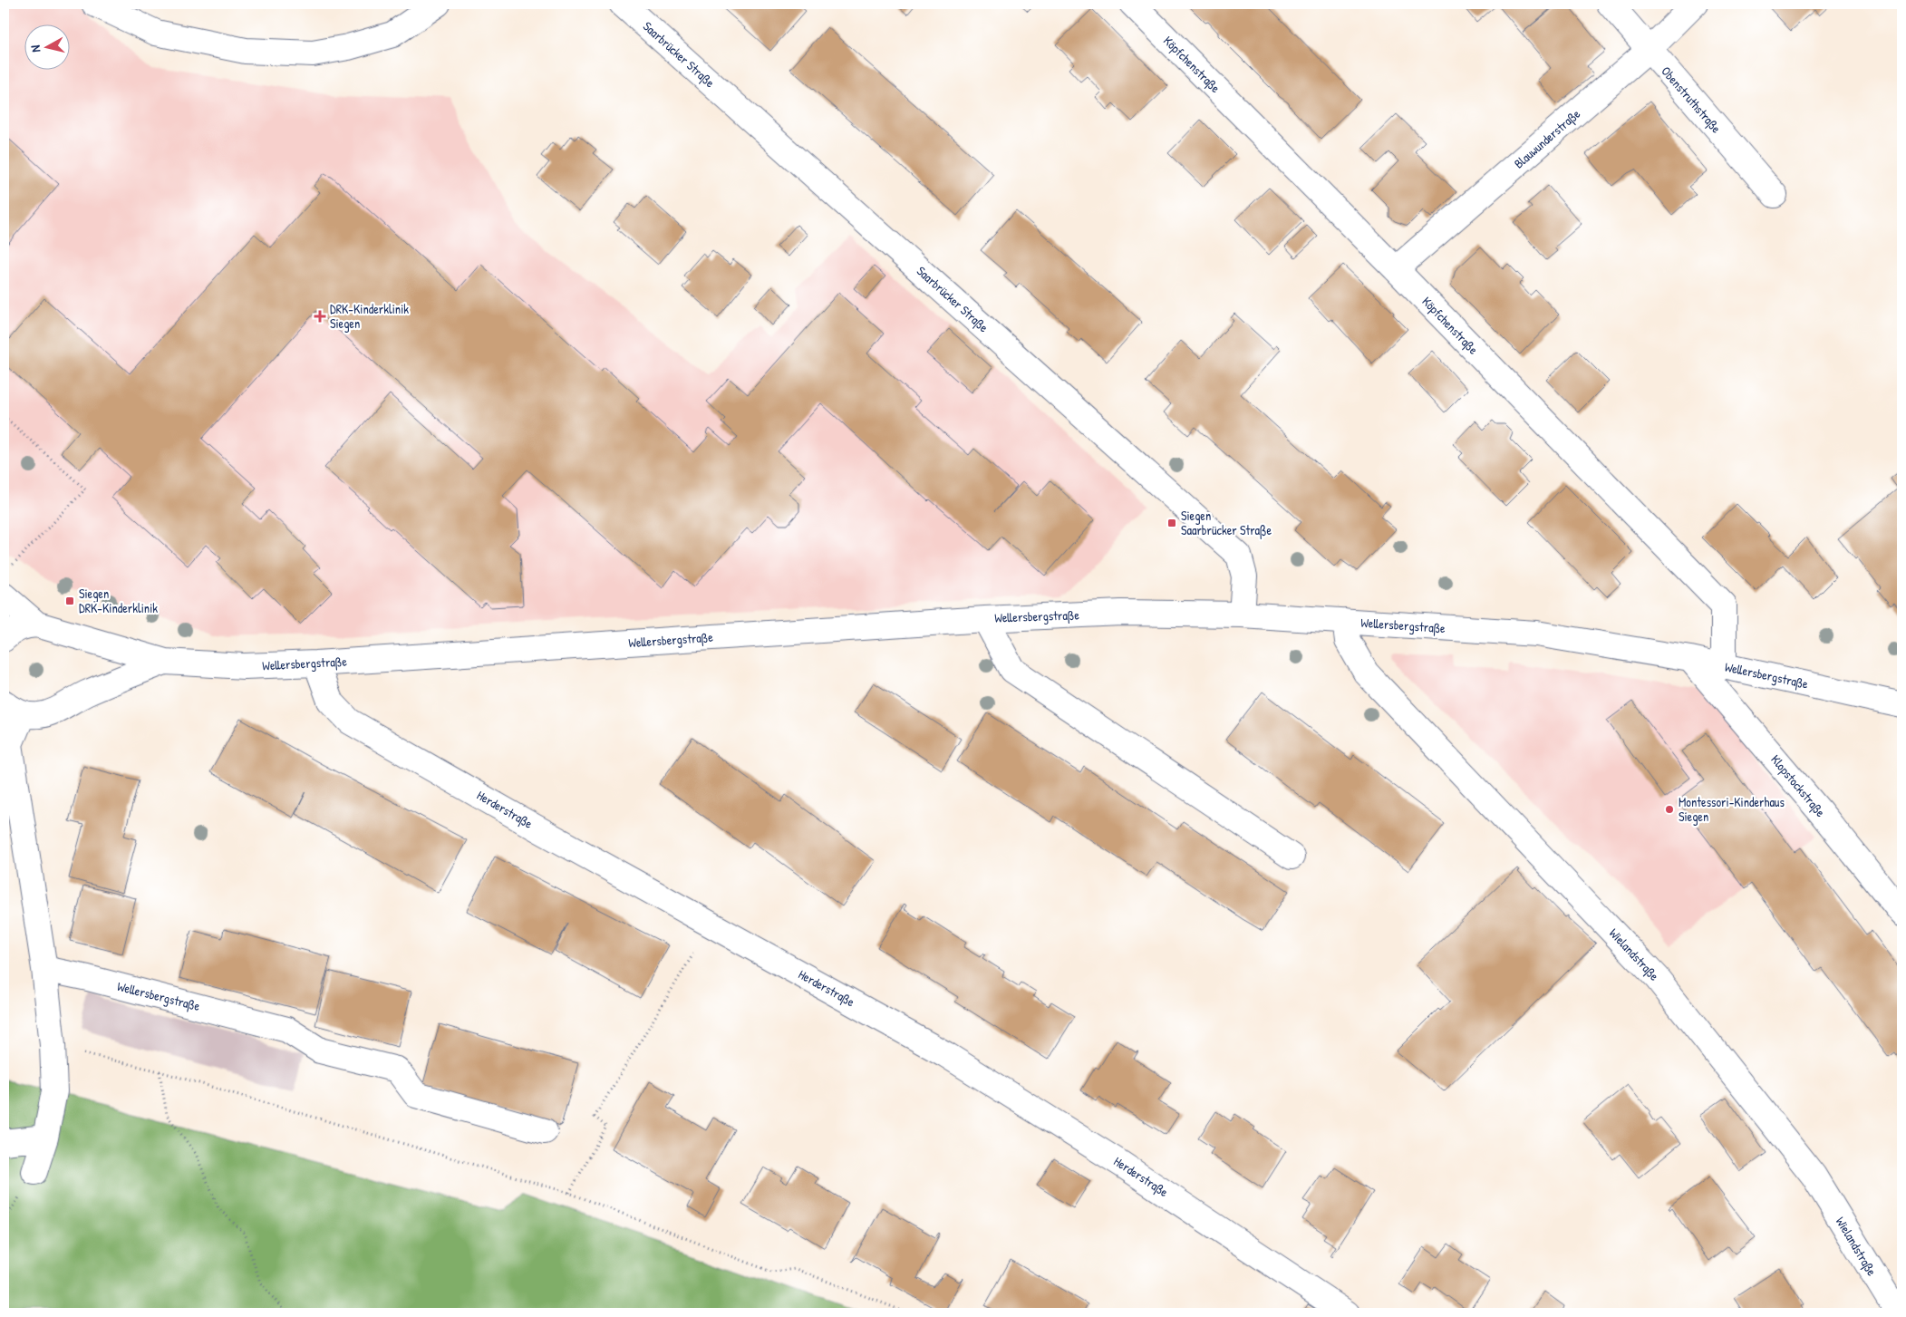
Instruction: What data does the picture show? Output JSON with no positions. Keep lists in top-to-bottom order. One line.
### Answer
{"streets":{"street":["Saarbrücker Straße","Köpfchenstraße","Obenstruthstraße","Blauwunderstraße","Wellersbergstraße","Klopstockstraße","Herderstraße","Wielandstraße"]},"crossings":[["Saarbrücker Straße","Wellersbergstraße"],["Köpfchenstraße","Blauwunderstraße"],["Köpfchenstraße","Wellersbergstraße"],["Obenstruthstraße","Blauwunderstraße"],["Wellersbergstraße","Klopstockstraße"],["Wellersbergstraße","Herderstraße"],["Wellersbergstraße","Wielandstraße"]],"places":{"health":["DRK-Kinderklinik Siegen"],"transit":["Siegen Saarbrücker Straße","Siegen DRK-Kinderklinik"],"other":["Montessori-Kinderhaus Siegen"]},"north":"left"}
